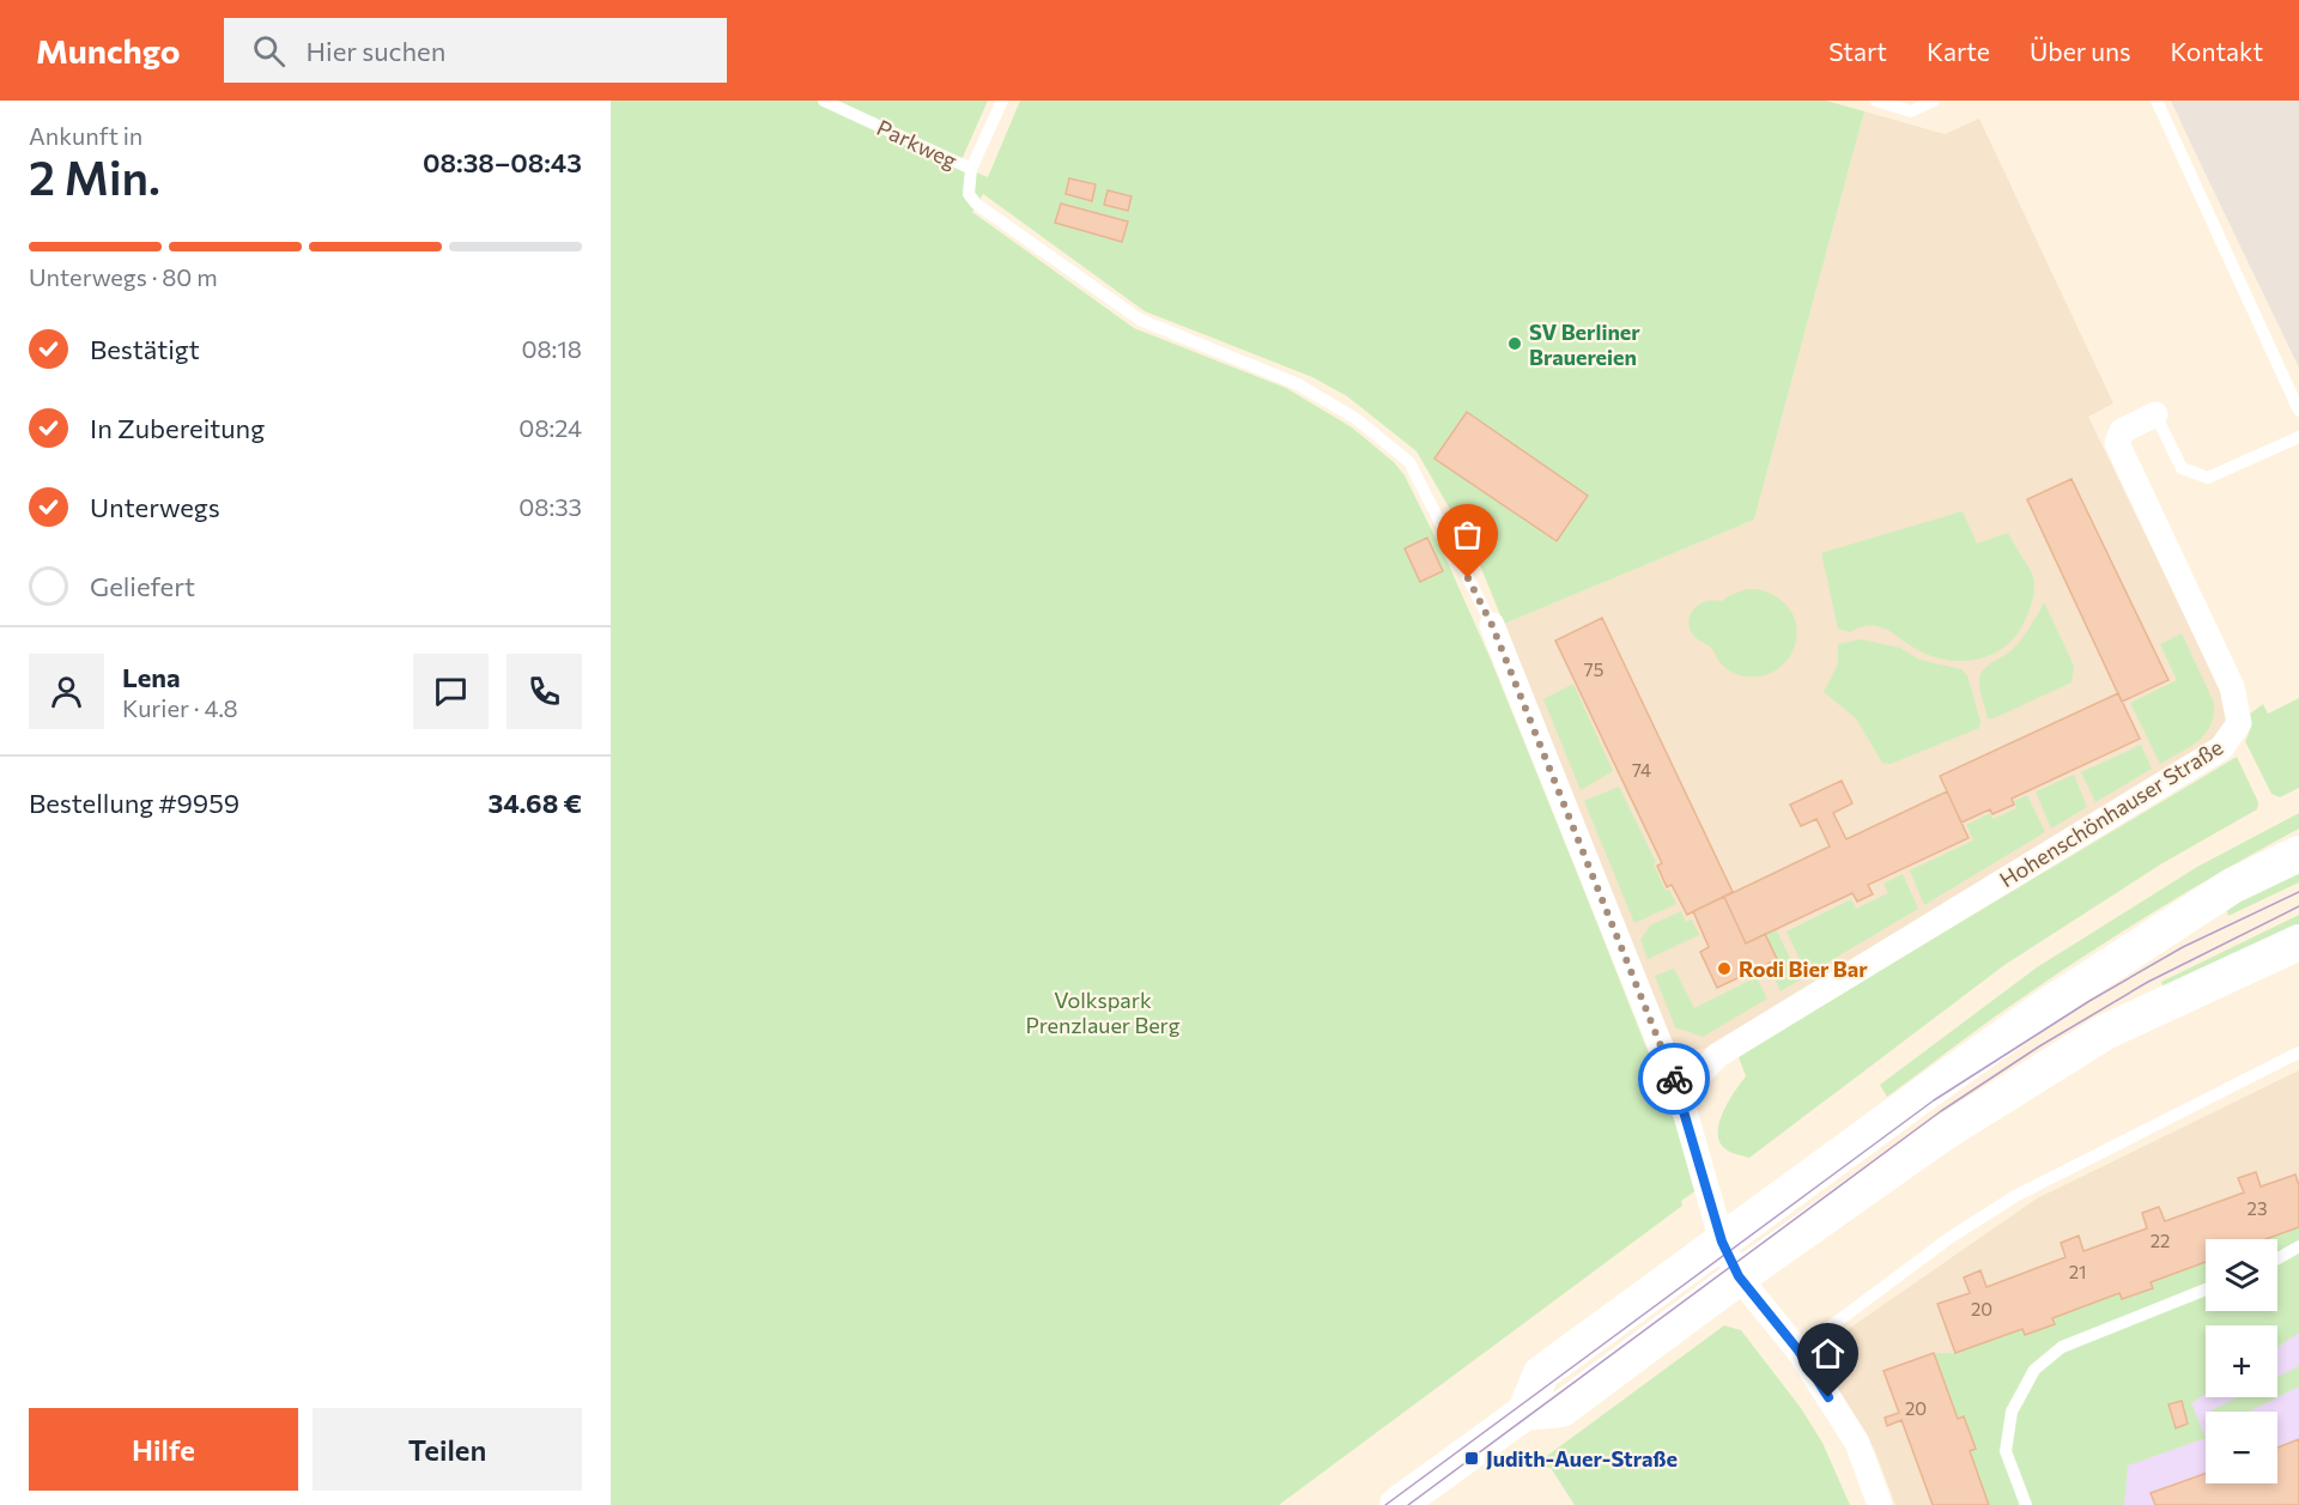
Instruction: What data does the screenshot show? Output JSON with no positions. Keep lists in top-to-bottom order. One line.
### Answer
{"streets":{"street":["Hohenschönhauser Straße"],"lane":["Parkweg"]},"parks":["Volkspark Prenzlauer Berg"],"places":{"other":["SV Berliner Brauereien","Rodi Bier Bar"],"transit":["Judith-Auer-Straße"]},"house_numbers":["75","74","23","22","21","20","20"],"page":{"header":"Munchgo","search":"Hier suchen","nav":["Start","Karte","Über uns","Kontakt"],"heading":["2 Min.","Ankunft in","08:38–08:43"],"panel":["Lena","Kurier · 4.8","Bestellung #9959","34.68 €"],"bar":"Unterwegs · 80 m","list":[["Bestätigt","08:18"],["In Zubereitung","08:24"],["Unterwegs","08:33"],"Geliefert"],"map_buttons":["+","−"],"buttons":["Hilfe","Teilen"]}}
